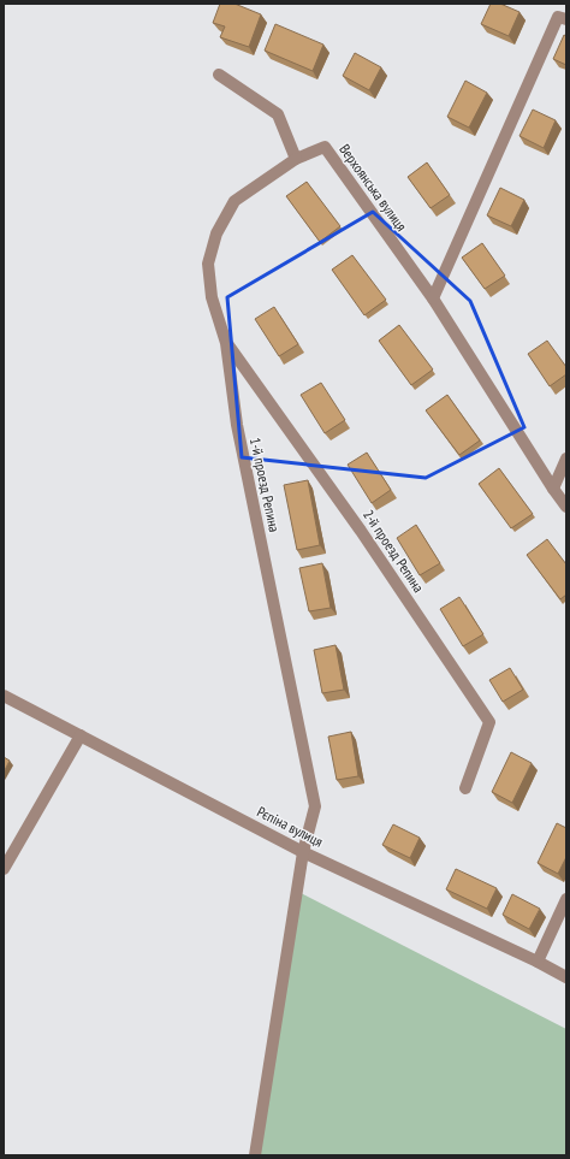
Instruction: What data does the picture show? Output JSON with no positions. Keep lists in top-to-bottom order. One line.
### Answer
{"streets":{"street":["Верхоянська вулиця","1-й проезд Репина","2-й проезд Репина","Рєпіна вулиця"]},"crossings":[["Верхоянська вулиця","1-й проезд Репина"],["1-й проезд Репина","2-й проезд Репина"],["1-й проезд Репина","Рєпіна вулиця"]]}
